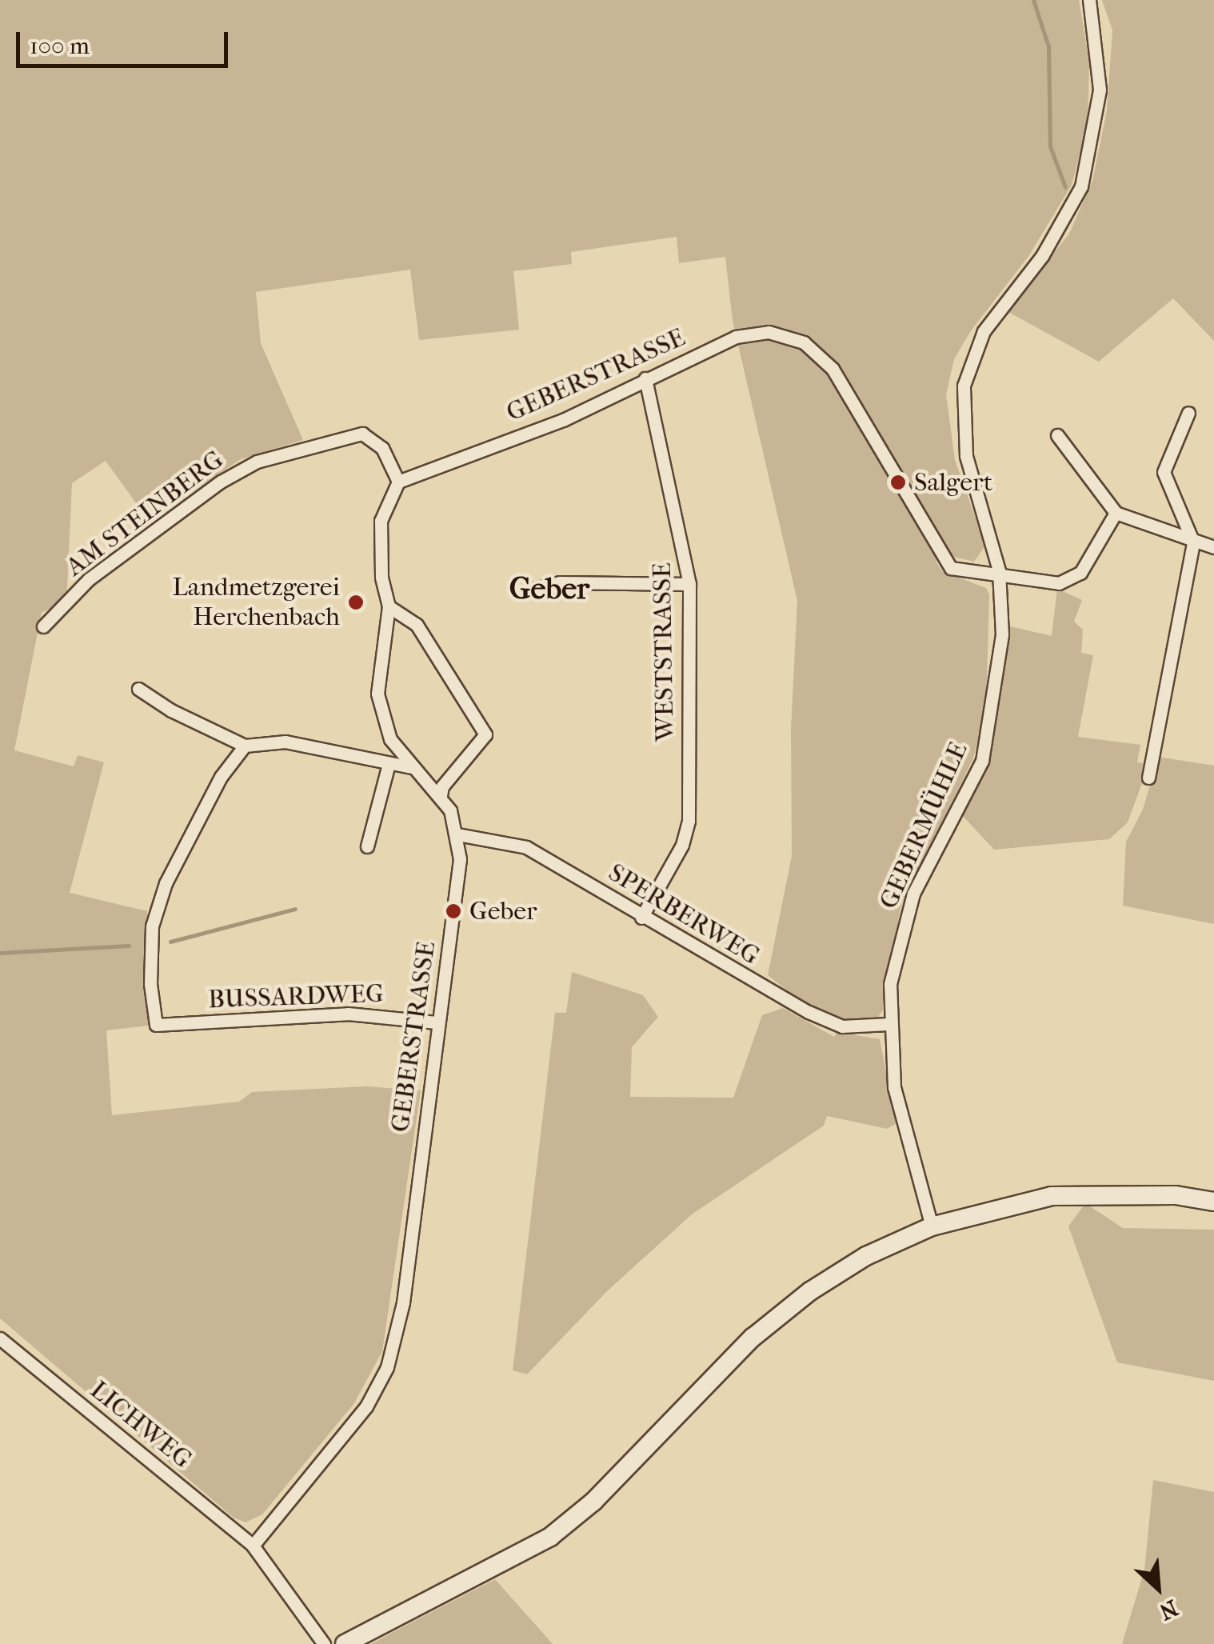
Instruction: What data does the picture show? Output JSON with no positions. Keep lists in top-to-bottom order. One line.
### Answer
{"streets":{"street":["GEBERSTRASSE","AM STEINBERG","WESTSTRASSE","GEBERMÜHLE","SPERBERWEG","BUSSARDWEG","LICHWEG"]},"crossings":[["GEBERSTRASSE","AM STEINBERG"],["GEBERSTRASSE","WESTSTRASSE"],["GEBERSTRASSE","GEBERMÜHLE"],["GEBERSTRASSE","SPERBERWEG"],["GEBERSTRASSE","BUSSARDWEG"],["GEBERSTRASSE","LICHWEG"],["WESTSTRASSE","SPERBERWEG"],["GEBERMÜHLE","SPERBERWEG"]],"districts":["Geber"],"places":["Salgert","Landmetzgerei Herchenbach","Geber"],"scale_bar":"100 m","north":"bottom right"}
